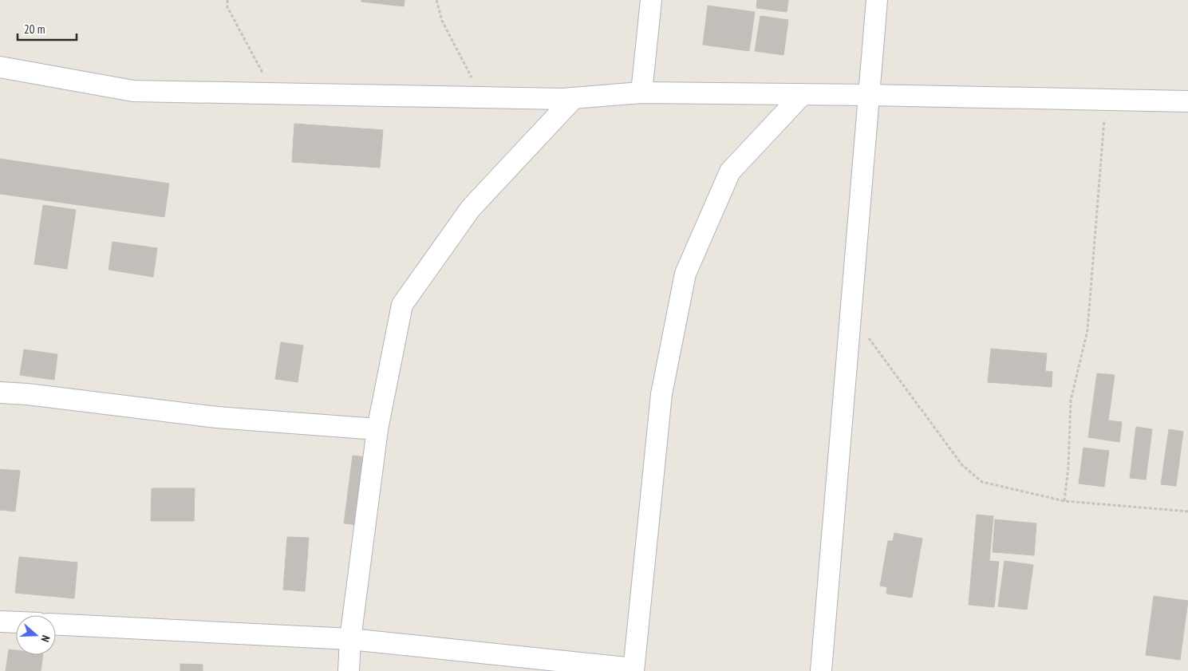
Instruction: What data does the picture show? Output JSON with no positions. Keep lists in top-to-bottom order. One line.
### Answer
{"scale_bar":"20 m","north":"right"}
